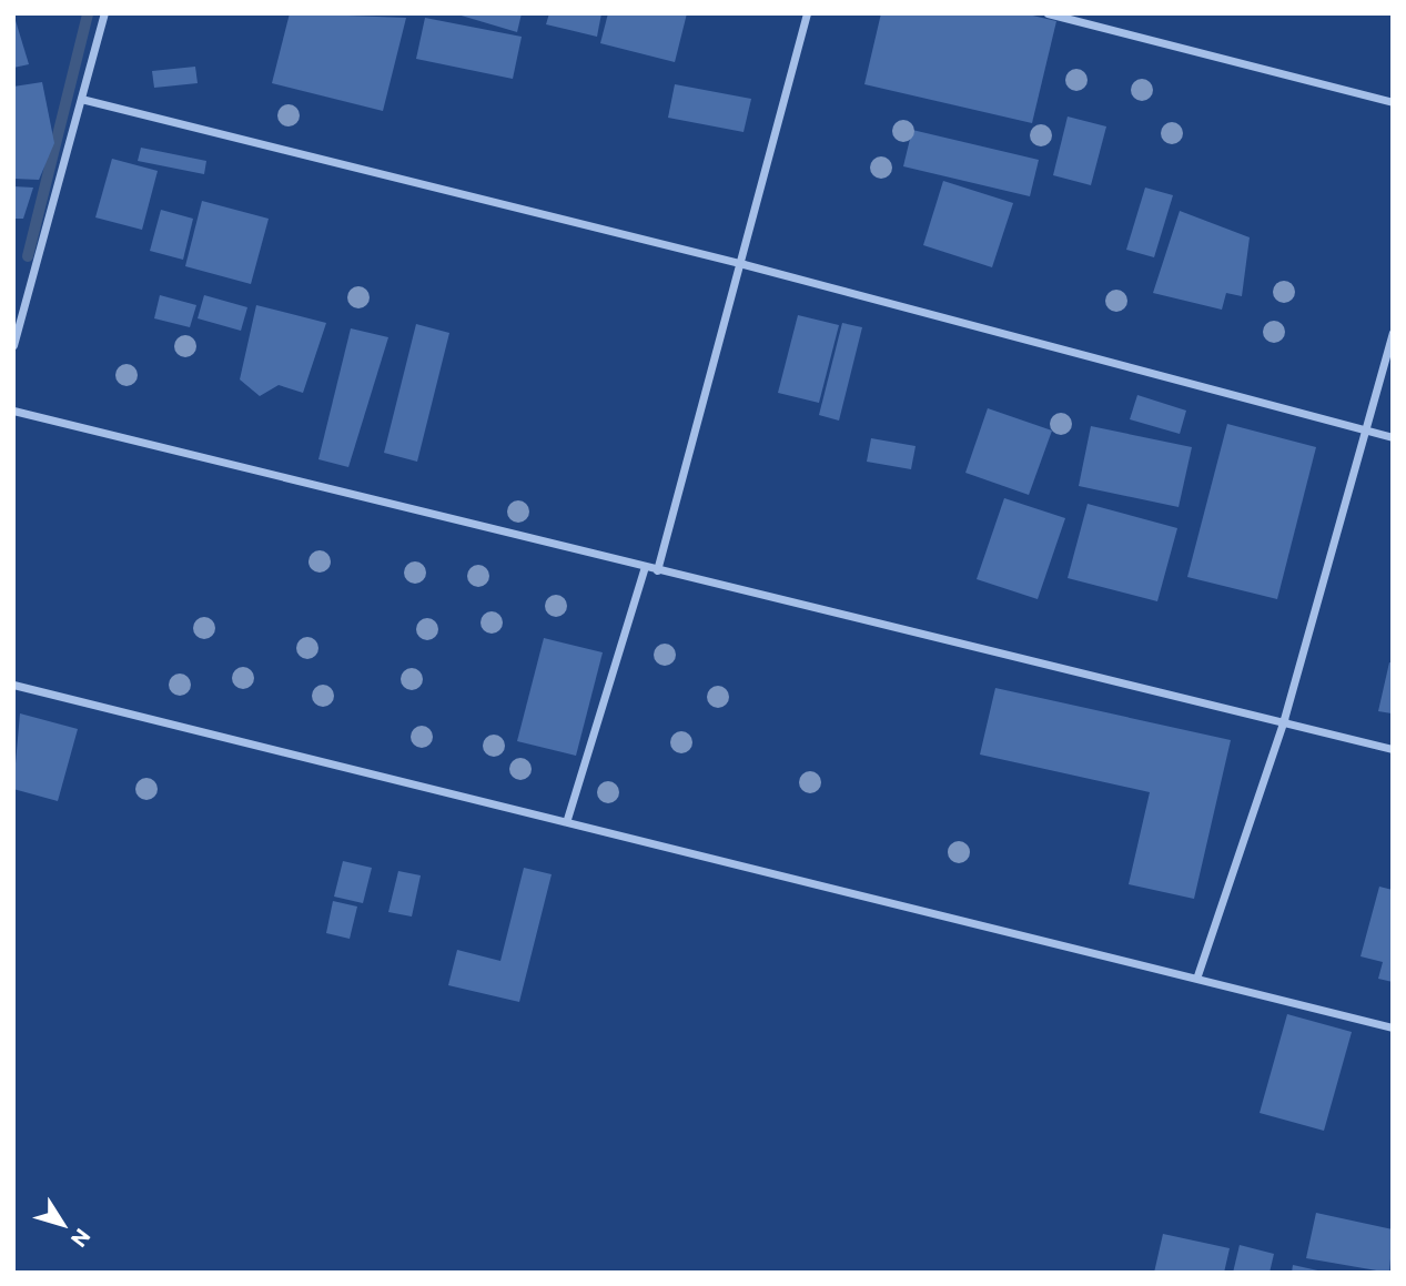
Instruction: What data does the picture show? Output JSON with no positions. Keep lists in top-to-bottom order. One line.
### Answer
{"north":"bottom right"}
